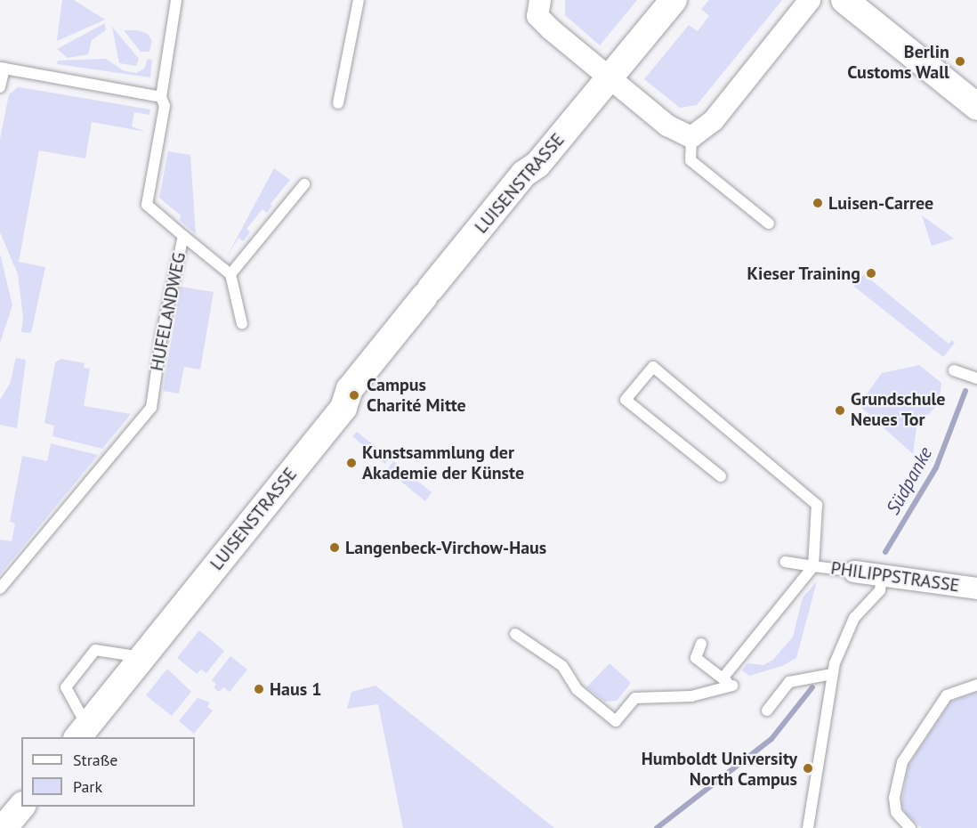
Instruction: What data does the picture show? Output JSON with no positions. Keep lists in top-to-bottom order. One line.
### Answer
{"streets":{"street":["LUISENSTRASSE","PHILIPPSTRASSE"],"lane":["HUFELANDWEG"]},"water":["Südpanke"],"places":["Berlin Customs Wall","Luisen-Carree","Kieser Training","Campus Charité Mitte","Grundschule Neues Tor","Kunstsammlung der Akademie der Künste","Langenbeck-Virchow-Haus","Haus 1","Humboldt University North Campus"],"legend":["Straße","Park"]}
